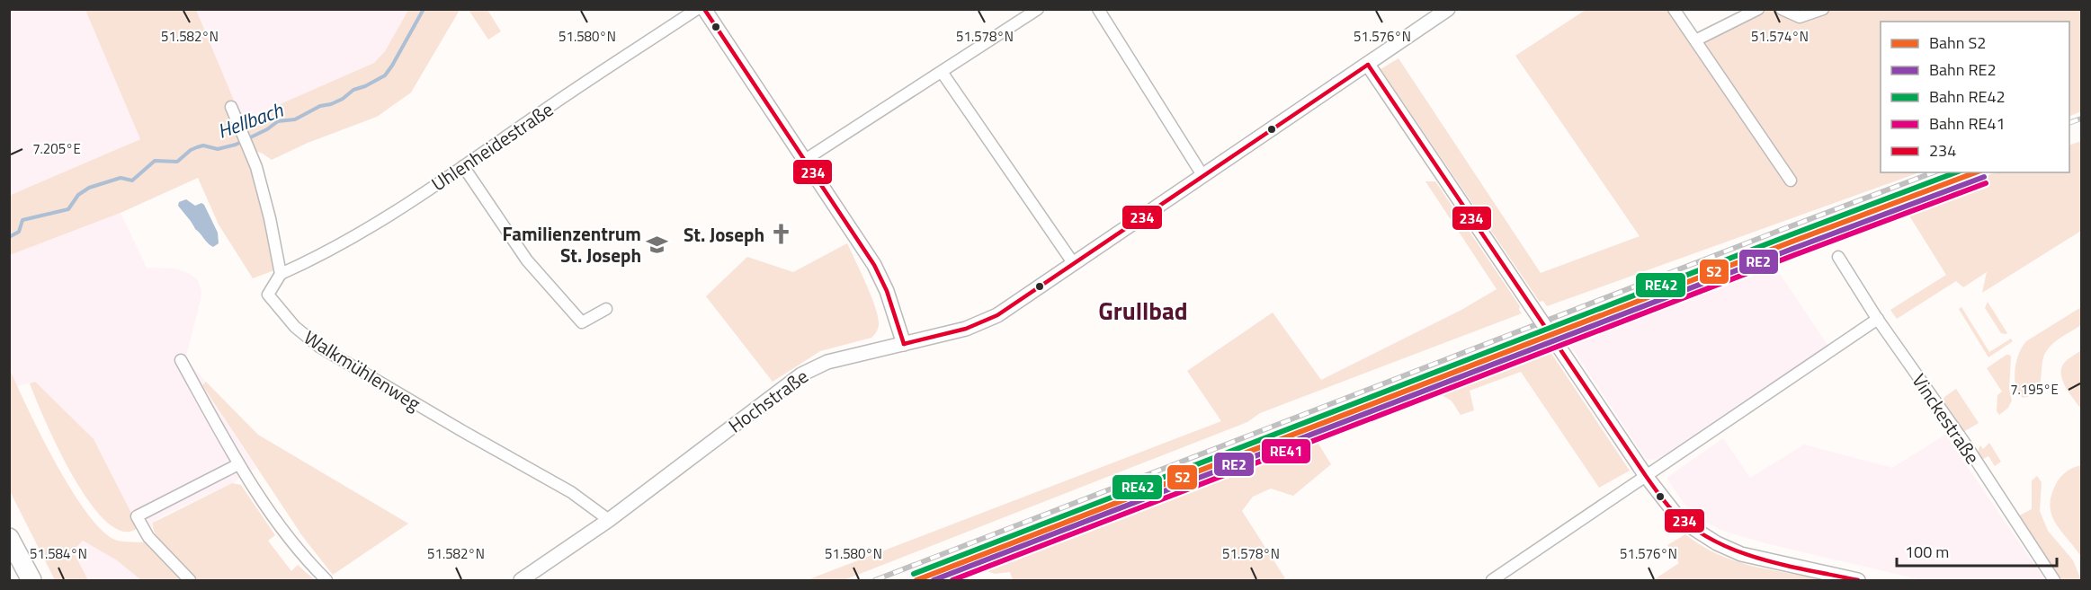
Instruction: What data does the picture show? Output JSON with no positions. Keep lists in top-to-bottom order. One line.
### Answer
{"streets":{"street":["Uhlenheidestraße","Walkmühlenweg","Hochstraße","Vinckestraße"]},"crossings":[["Uhlenheidestraße","Walkmühlenweg"],["Walkmühlenweg","Hochstraße"]],"districts":["Grullbad"],"water":["Hellbach"],"places":{"church":["St. Joseph"],"school or university":["Familienzentrum St. Joseph"]},"lines":["transit line 234","rail line S2","rail line RE42","rail line RE2","rail line RE41"],"legend":["Bahn S2","Bahn RE2","Bahn RE42","Bahn RE41","234"],"scale_bar":"100 m","coordinates":["51.574°N","51.582°N","51.580°N","51.578°N","51.576°N","7.205°E","7.195°E","51.584°N"]}
